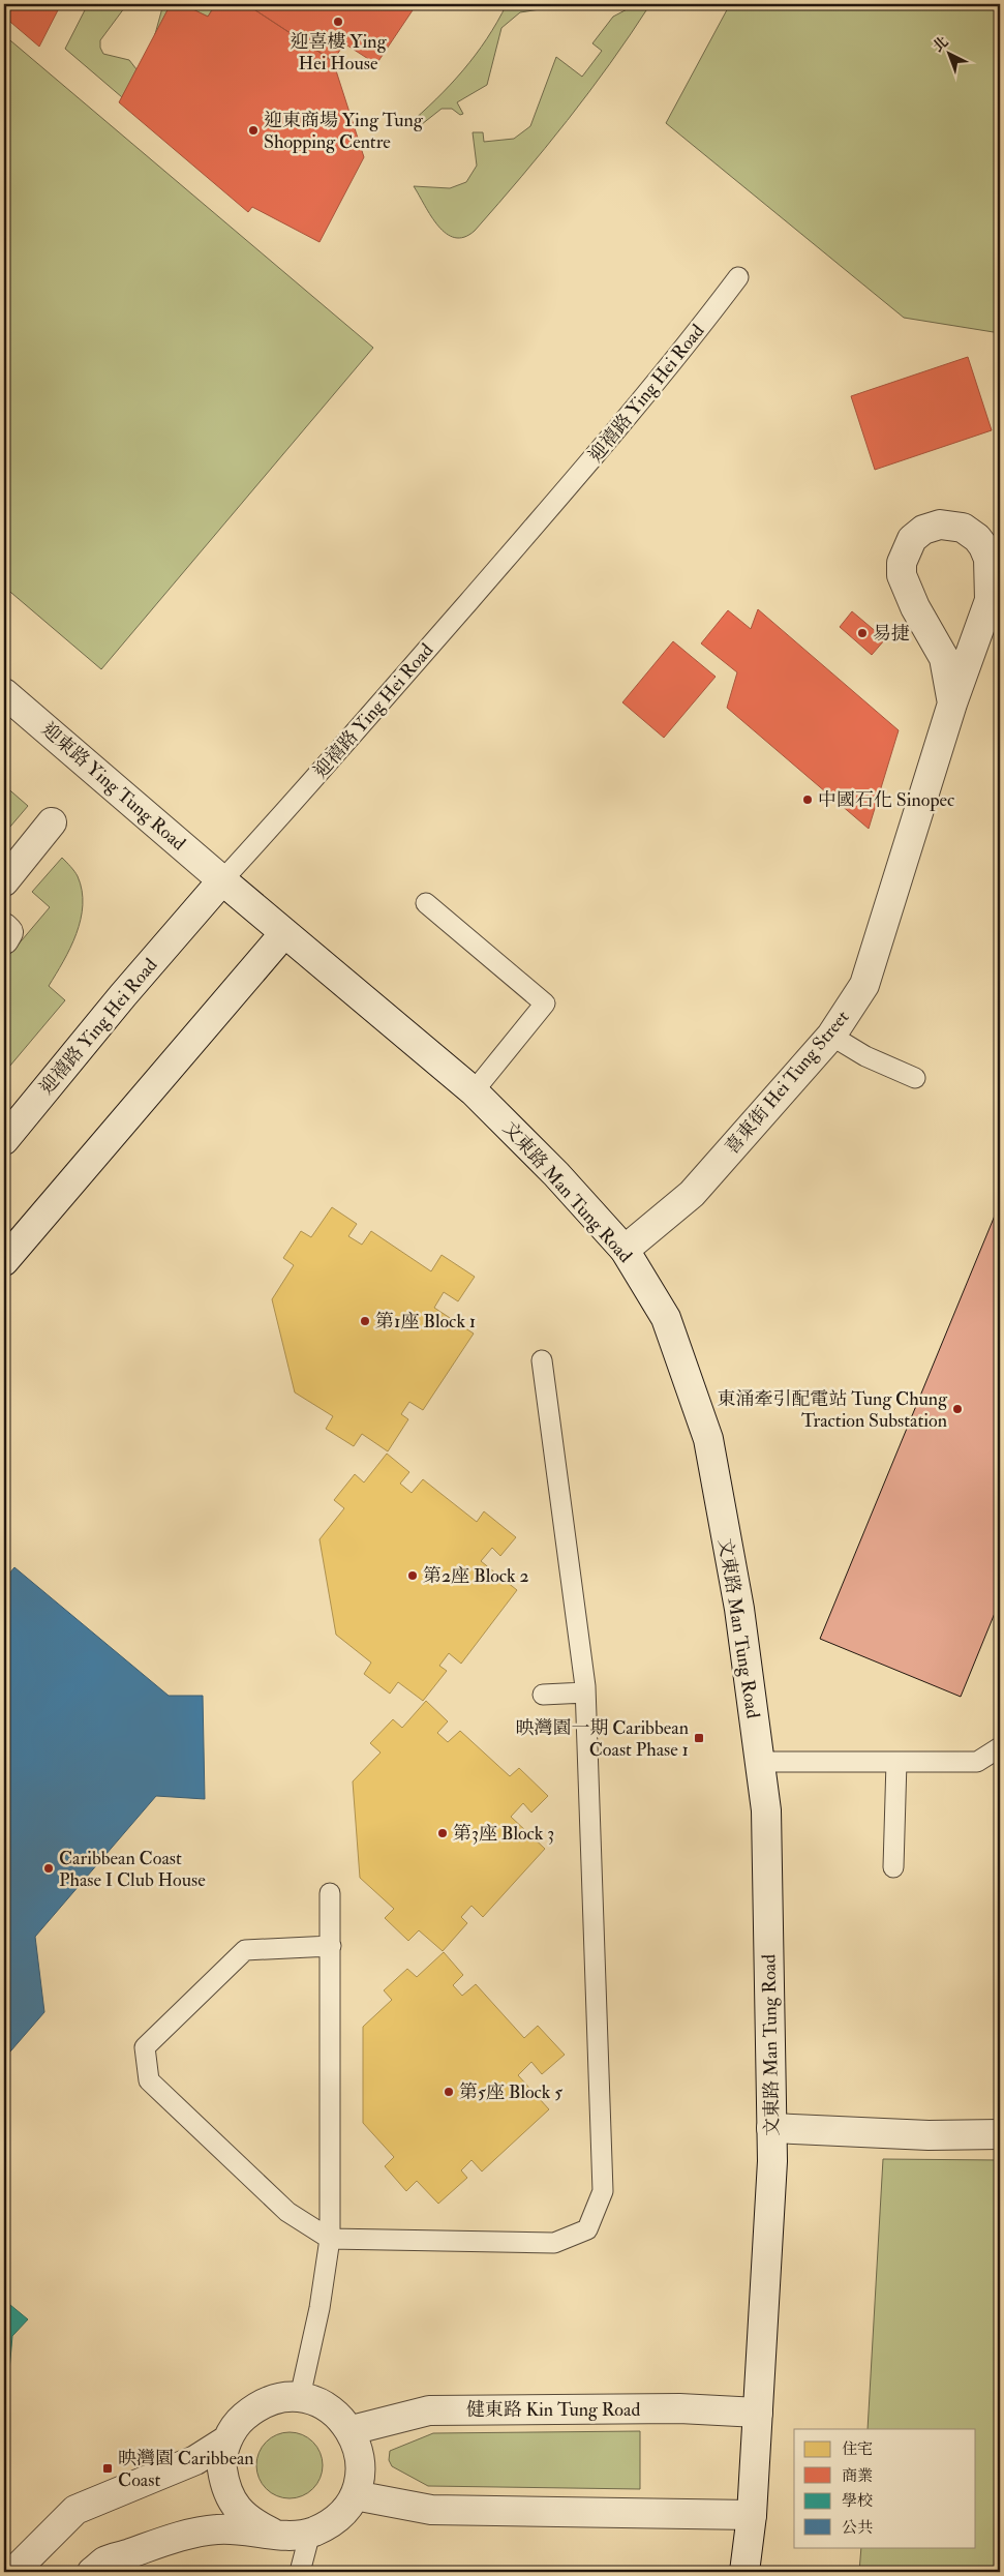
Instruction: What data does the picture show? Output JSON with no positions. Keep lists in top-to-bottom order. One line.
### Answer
{"streets":{"street":["迎禧路 Ying Hei Road","迎東路 Ying Tung Road","喜東街 Hei Tung Street","文東路 Man Tung Road","健東路 Kin Tung Road"]},"crossings":[["迎禧路 Ying Hei Road","迎東路 Ying Tung Road"],["迎禧路 Ying Hei Road","文東路 Man Tung Road"],["迎東路 Ying Tung Road","文東路 Man Tung Road"],["喜東街 Hei Tung Street","文東路 Man Tung Road"],["文東路 Man Tung Road","健東路 Kin Tung Road"]],"places":{"other":["迎喜樓 Ying Hei House","迎東商場 Ying Tung Shopping Centre","易捷","中國石化 Sinopec","第1座 Block 1","東涌牽引配電站 Tung Chung Traction Substation","第2座 Block 2","第3座 Block 3","Caribbean Coast Phase I Club House","第5座 Block 5"],"transit":["映灣園一期 Caribbean Coast Phase 1","映灣園 Caribbean Coast"]},"legend":["住宅","商業","學校","公共"],"north":"top left"}
